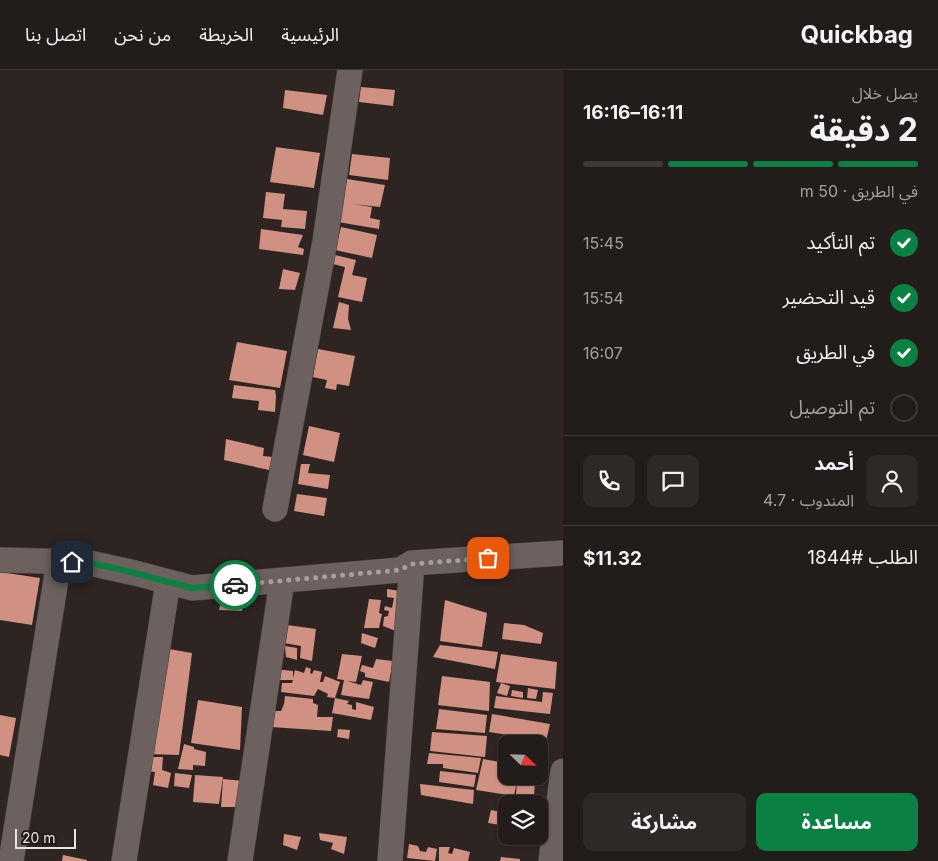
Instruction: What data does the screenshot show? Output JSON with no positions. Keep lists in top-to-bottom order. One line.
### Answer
{"scale_bar":"20 m","north":"bottom right","page":{"header":"Quickbag","nav":["الرئيسية","الخريطة","من نحن","اتصل بنا"],"heading":["2 دقيقة","يصل خلال","16:11–16:16"],"panel":["أحمد","المندوب · 4.7","الطلب #1844","$11.32"],"bar":"في الطريق · 50 m","list":[["تم التأكيد","15:45"],["قيد التحضير","15:54"],["في الطريق","16:07"],"تم التوصيل"],"buttons":["مساعدة","مشاركة"],"scale":"20 m"}}
